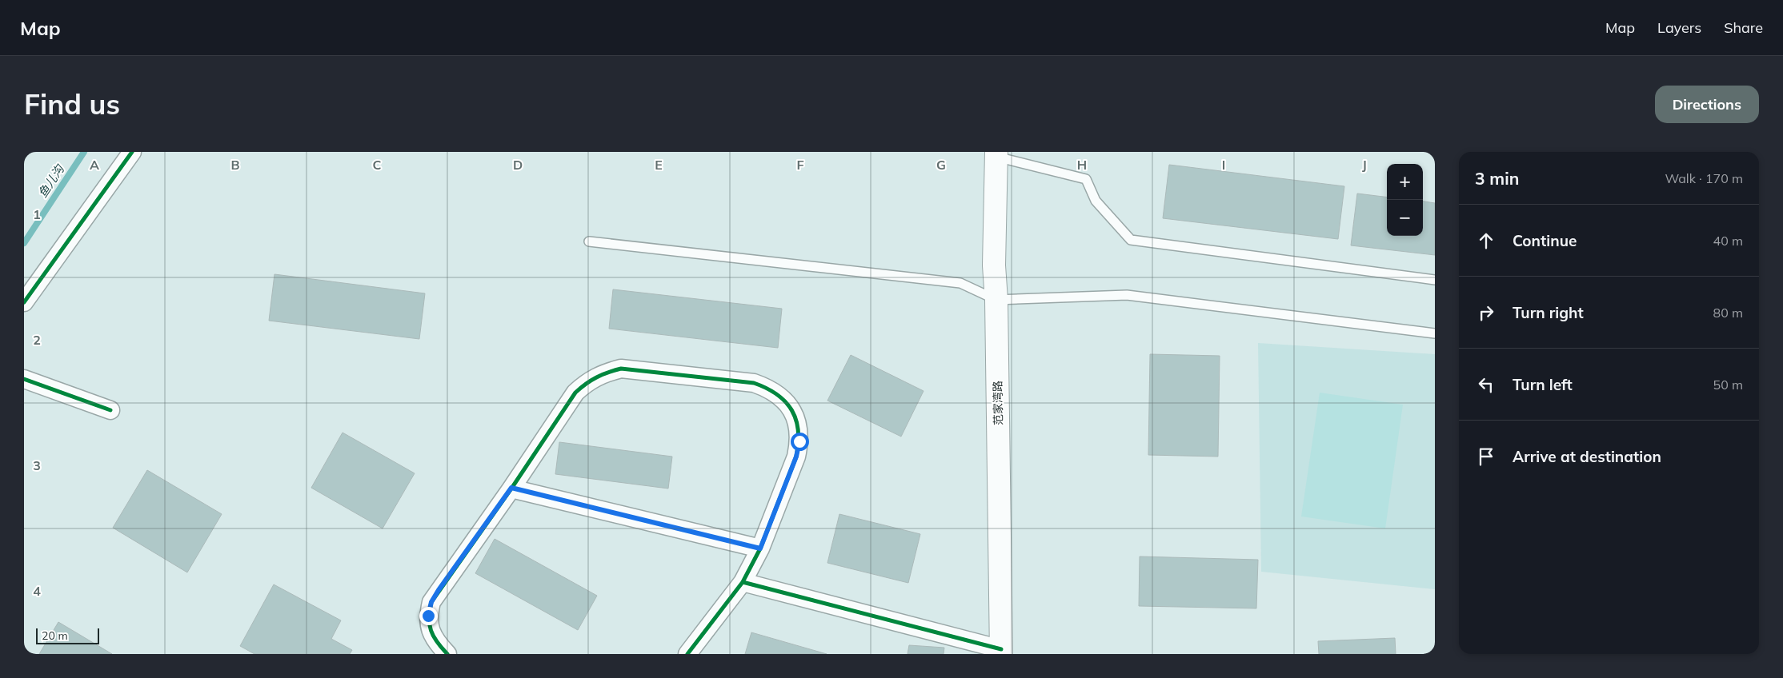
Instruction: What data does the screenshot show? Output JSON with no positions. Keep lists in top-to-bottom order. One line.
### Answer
{"streets":{"main road":["范家湾路"]},"water":["鱼儿沟"],"scale_bar":"20 m","page":{"header":"Map","nav":["Map","Layers","Share"],"buttons":"Directions","title":"Find us","heading":["3 min","Walk · 170 m"],"map_buttons":["+","−"],"list":[["Continue","40 m"],["Turn right","80 m"],["Turn left","50 m"],"Arrive at destination"],"scale":"20 m"},"grid":{"columns":["A","B","C","D","E","F","G","H","I","J"],"rows":["1","2","3","4"]}}
